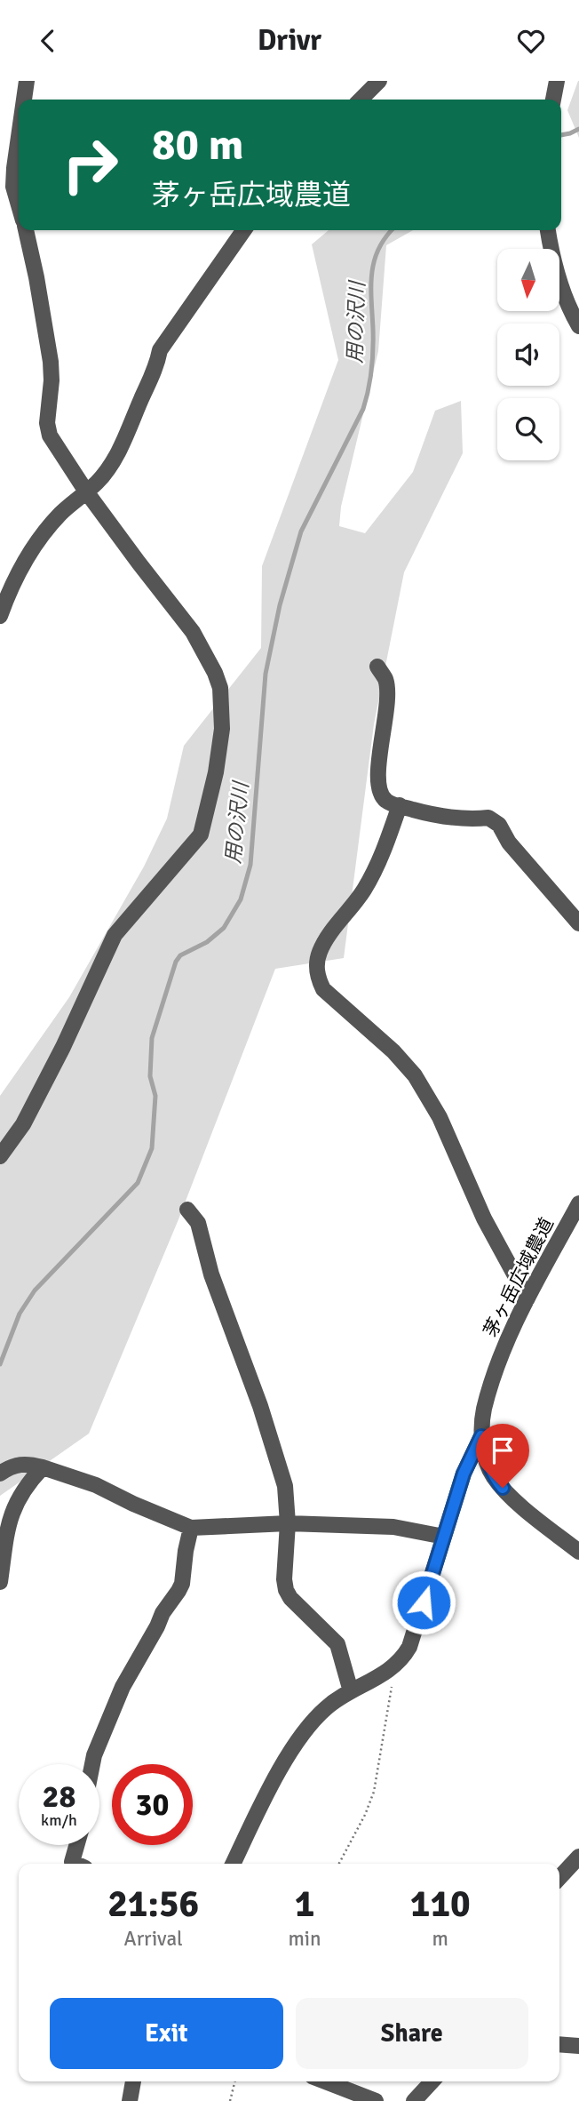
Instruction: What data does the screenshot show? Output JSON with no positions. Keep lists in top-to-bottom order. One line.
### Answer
{"streets":{"street":["茅ヶ岳広域農道"]},"water":["用の沢川"],"north":"bottom","page":{"header":"Drivr","turn":["80 m","茅ヶ岳広域農道"],"speed":"28 km/h","limit":"30","eta":["21:56","Arrival","1","min","110","m"],"buttons":["Exit","Share"]}}
